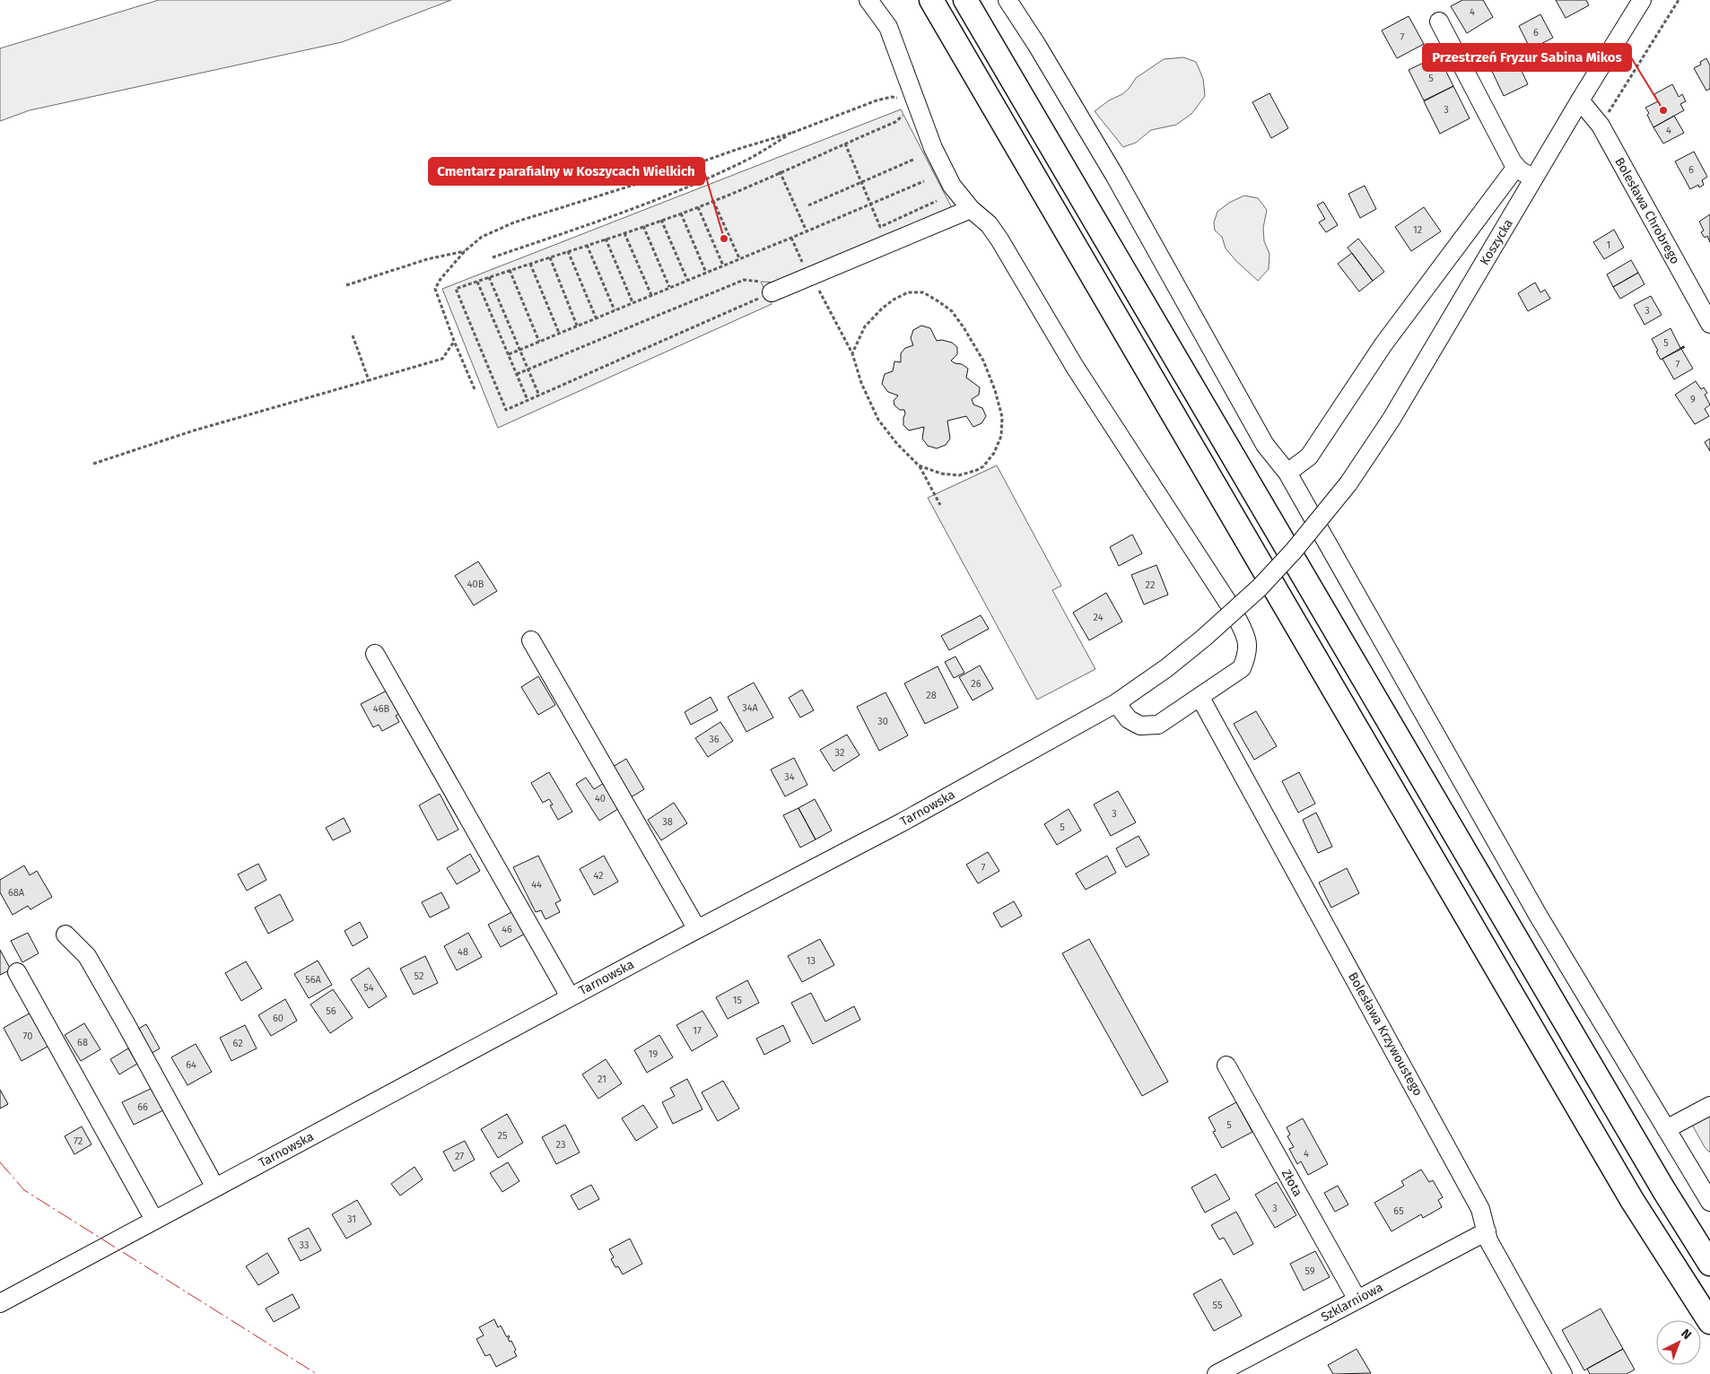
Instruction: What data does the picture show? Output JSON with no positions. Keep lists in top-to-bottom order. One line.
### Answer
{"streets":{"street":["Bolesława Chrobrego","Koszycka","Tarnowska","Bolesława Krzywoustego","Złota","Szklarniowa"]},"crossings":[["Bolesława Chrobrego","Koszycka"],["Koszycka","Tarnowska"],["Bolesława Krzywoustego","Szklarniowa"],["Złota","Szklarniowa"]],"places":["Przestrzeń Fryzur Sabina Mikos","Cmentarz parafialny w Koszycach Wielkich"],"house_numbers":["4","6","7","5","3","4","6","12","1","3","5","7","9","40B","22","24","26","28","34A","46B","30","36","32","34","40","3","38","5","7","42","44","68A","46","48","13","52","56A","54","15","56","60","17","70","68","62","19","64","21","66","5","25","72","23","4","27","3","65","31","33","59","55"],"north":"top right"}
